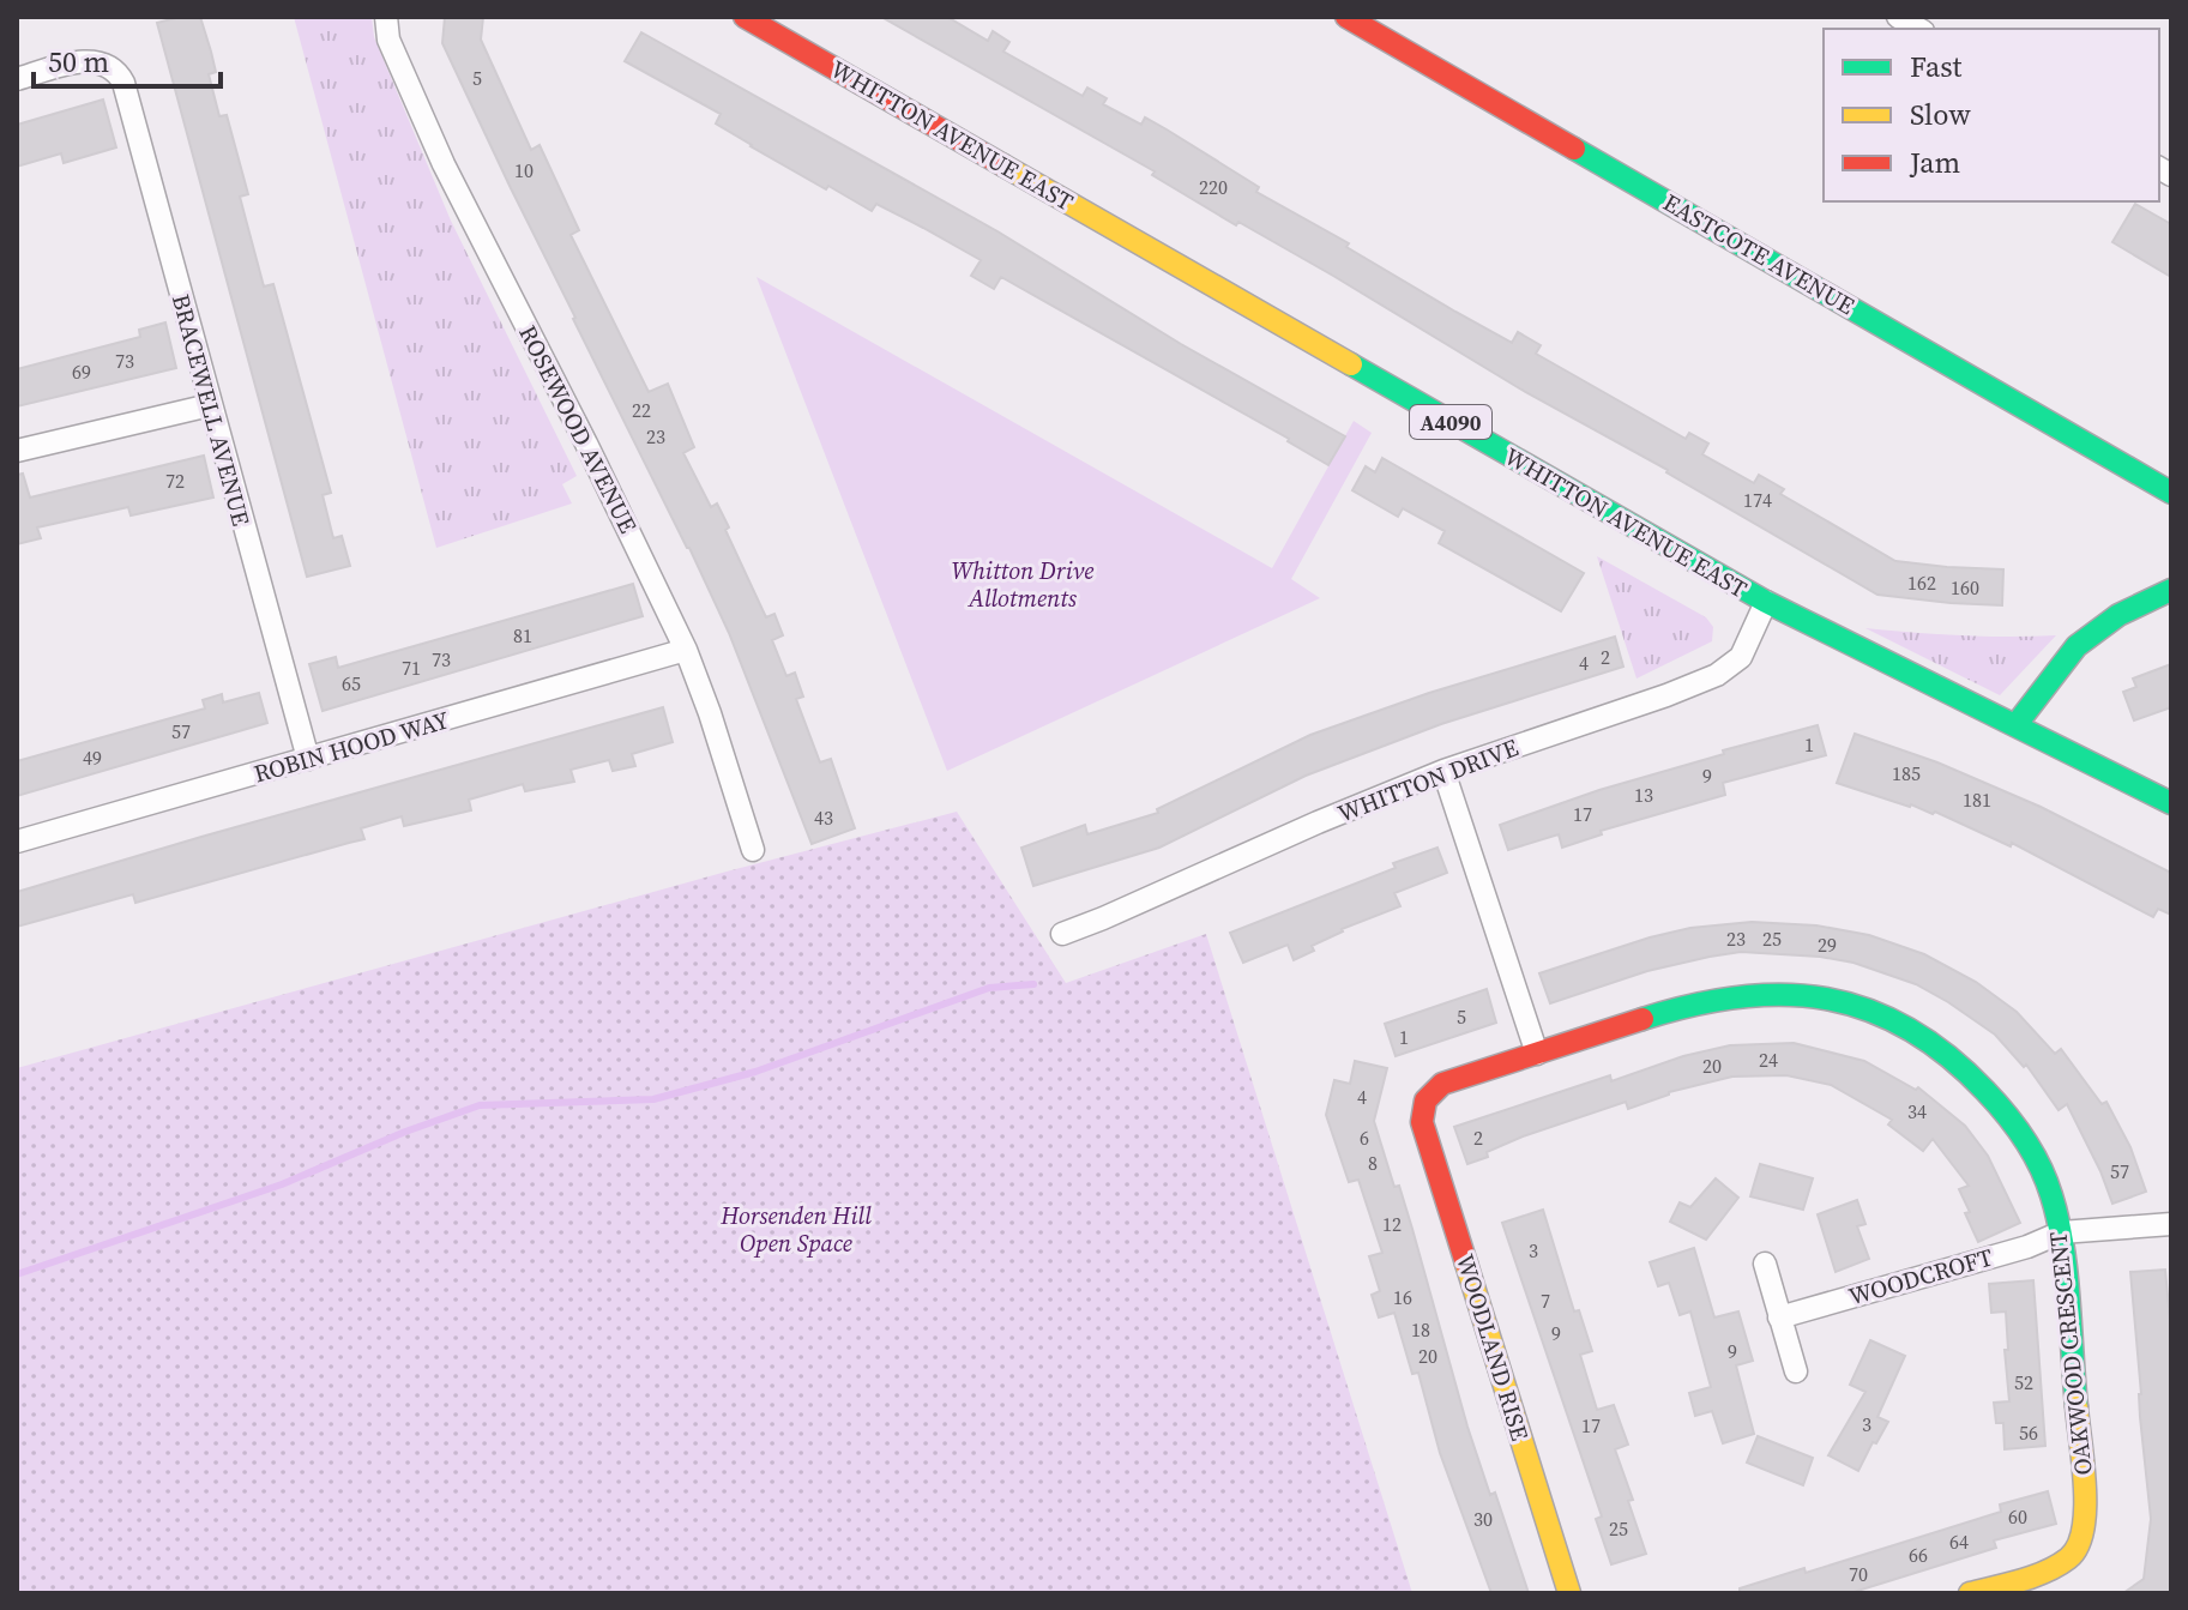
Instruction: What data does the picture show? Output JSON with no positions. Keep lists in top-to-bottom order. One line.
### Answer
{"streets":{"street":["WHITTON AVENUE EAST","EASTCOTE AVENUE","BRACEWELL AVENUE","A4090","ROSEWOOD AVENUE","ROBIN HOOD WAY","WHITTON DRIVE","WOODCROFT","WOODLAND RISE","OAKWOOD CRESCENT"]},"crossings":[["WHITTON AVENUE EAST","WHITTON DRIVE"],["BRACEWELL AVENUE","ROBIN HOOD WAY"],["ROSEWOOD AVENUE","ROBIN HOOD WAY"],["WOODCROFT","OAKWOOD CRESCENT"],["WOODLAND RISE","OAKWOOD CRESCENT"]],"parks":["Whitton Drive Allotments","Horsenden Hill Open Space"],"house_numbers":["5","10","220","73","69","22","23","72","174","162","160","81","2","73","4","71","65","57","1","49","185","9","13","181","17","43","23","25","29","5","1","24","20","4","34","6","2","8","57","12","3","16","7","18","9","9","20","52","3","17","56","60","30","25","64","66","70"],"legend":["Fast","Slow","Jam"],"scale_bar":"50 m"}
